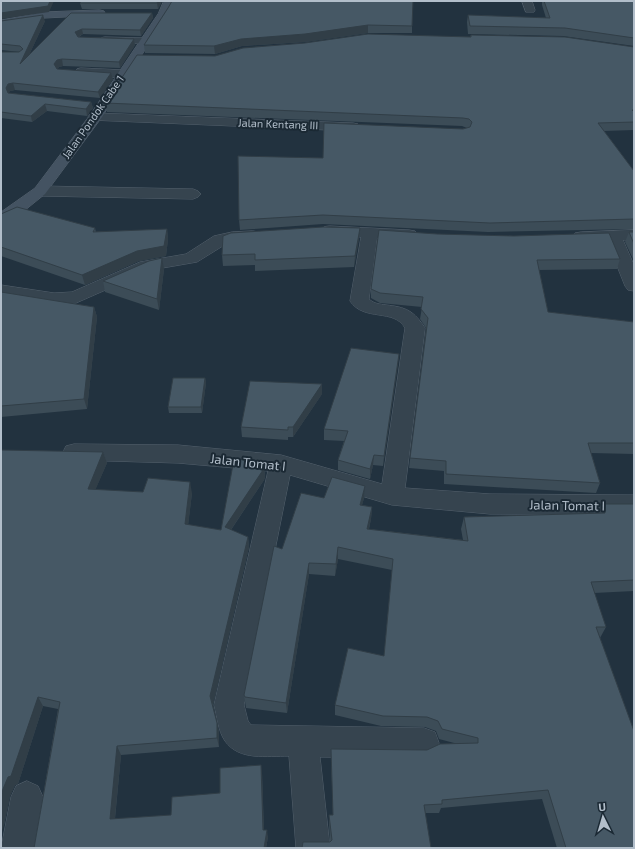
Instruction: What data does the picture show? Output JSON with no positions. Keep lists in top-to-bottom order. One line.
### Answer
{"streets":{"street":["Jalan Pondok Cabe 1","Jalan Kentang III","Jalan Tomat I"]},"crossings":[["Jalan Pondok Cabe 1","Jalan Kentang III"]],"north":"top"}
